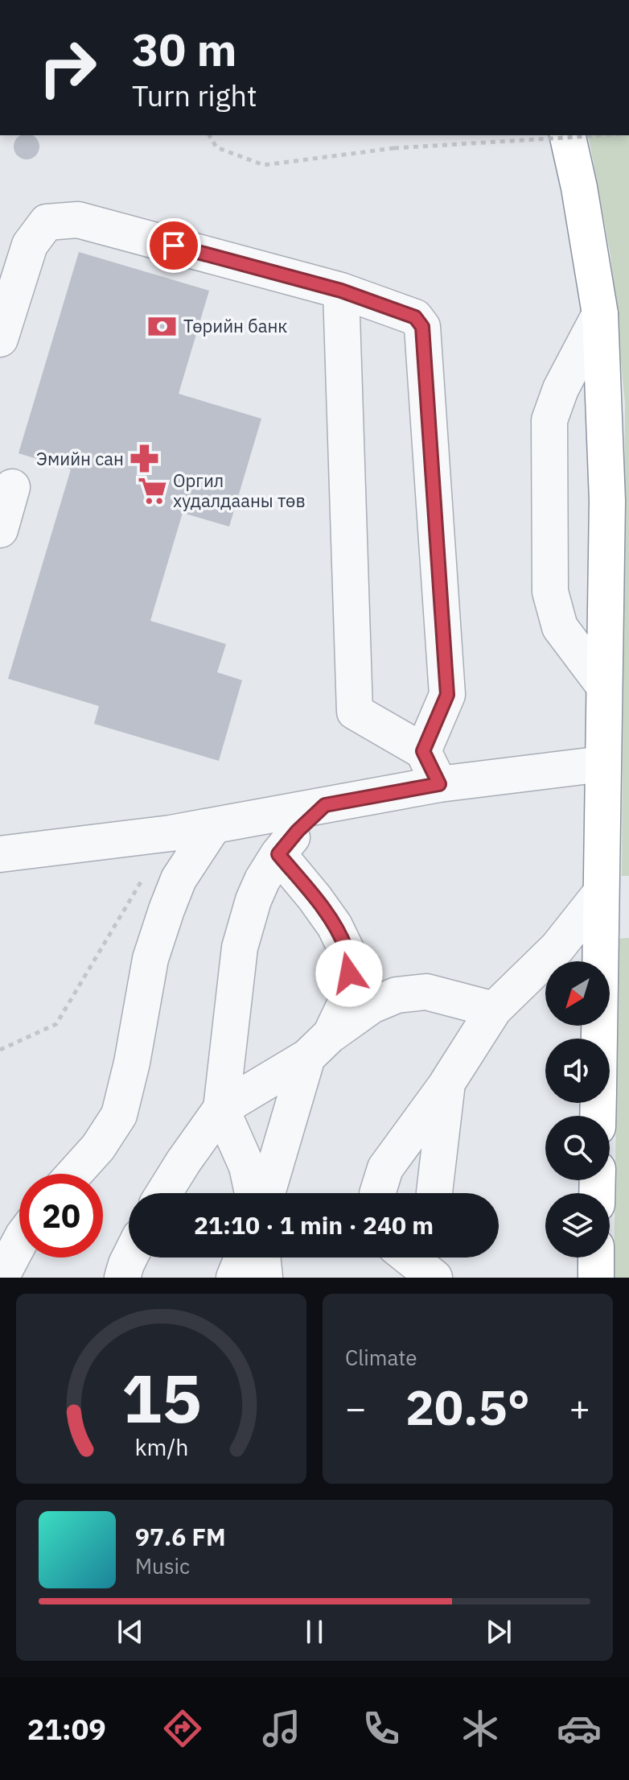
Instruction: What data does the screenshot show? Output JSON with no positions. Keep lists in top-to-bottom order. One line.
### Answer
{"places":{"bank":["Төрийн банк"],"pharmacy":["Эмийн сан"],"supermarket":["Оргил худалдааны төв"]},"north":"bottom left","page":{"turn":["30 m","Turn right"],"limit":"20","trip":"21:10 · 1 min · 240 m","tile":"Climate","heat":["−","20.5°","+"],"song":["97.6 FM","Music"],"tabs":"21:09","gauge":["15","km/h"]}}
